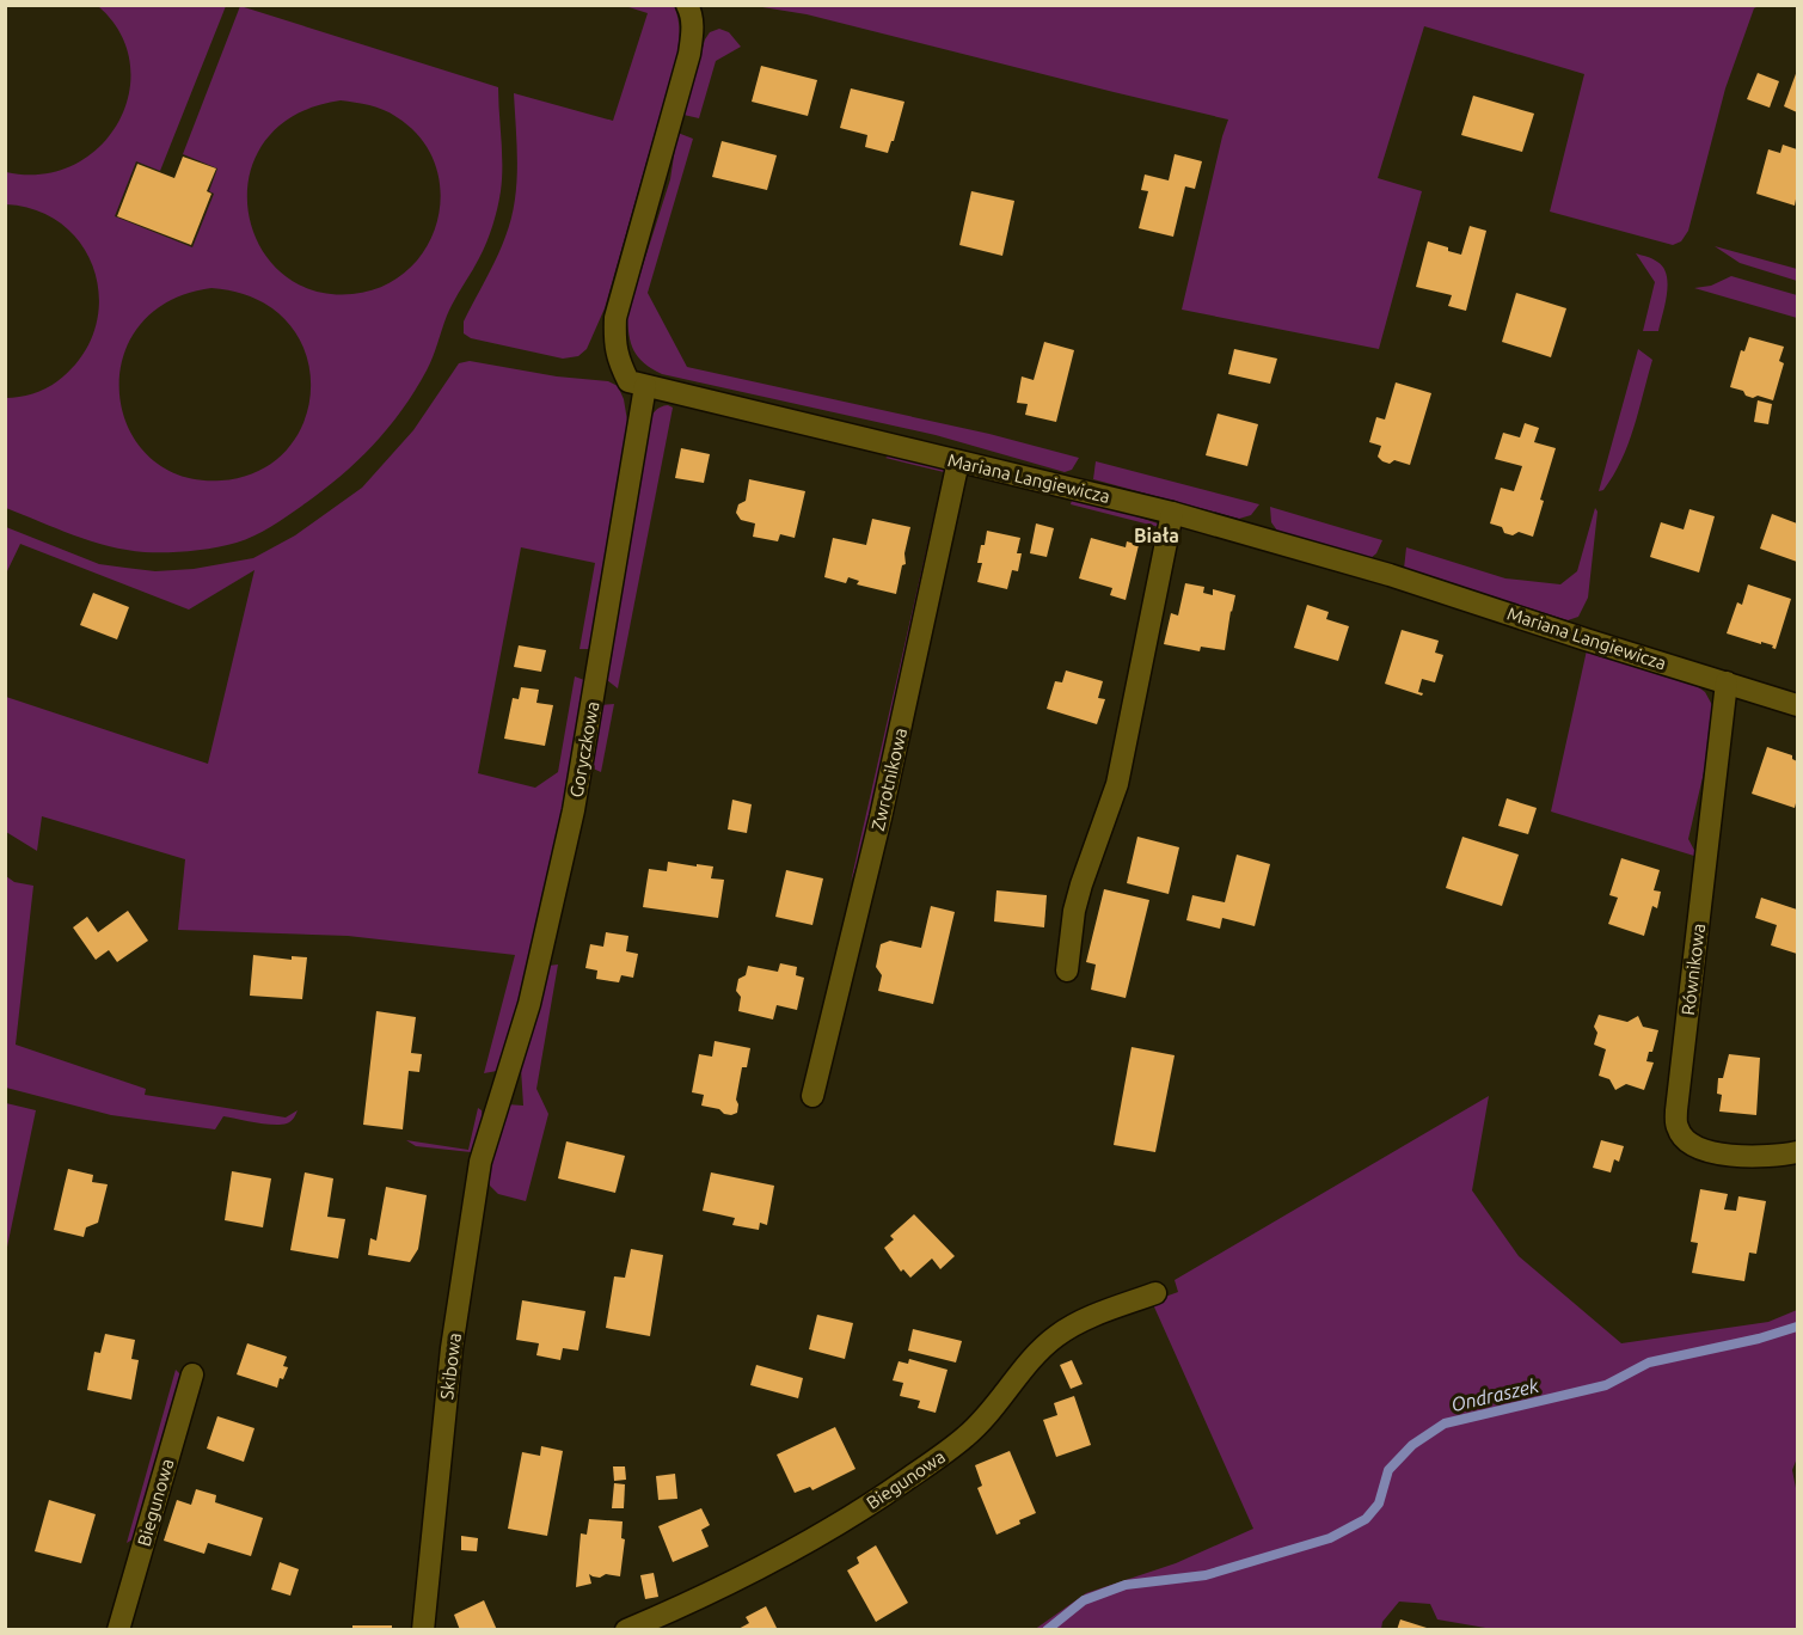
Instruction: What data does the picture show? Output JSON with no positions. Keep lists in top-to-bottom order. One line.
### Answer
{"streets":{"street":["Mariana Langiewicza","Goryczkowa","Zwrotnikowa","Równikowa","Skibowa","Biegunowa"]},"crossings":[["Mariana Langiewicza","Goryczkowa"],["Mariana Langiewicza","Zwrotnikowa"],["Mariana Langiewicza","Równikowa"],["Goryczkowa","Skibowa"]],"districts":["Biała"],"water":["Ondraszek"]}
